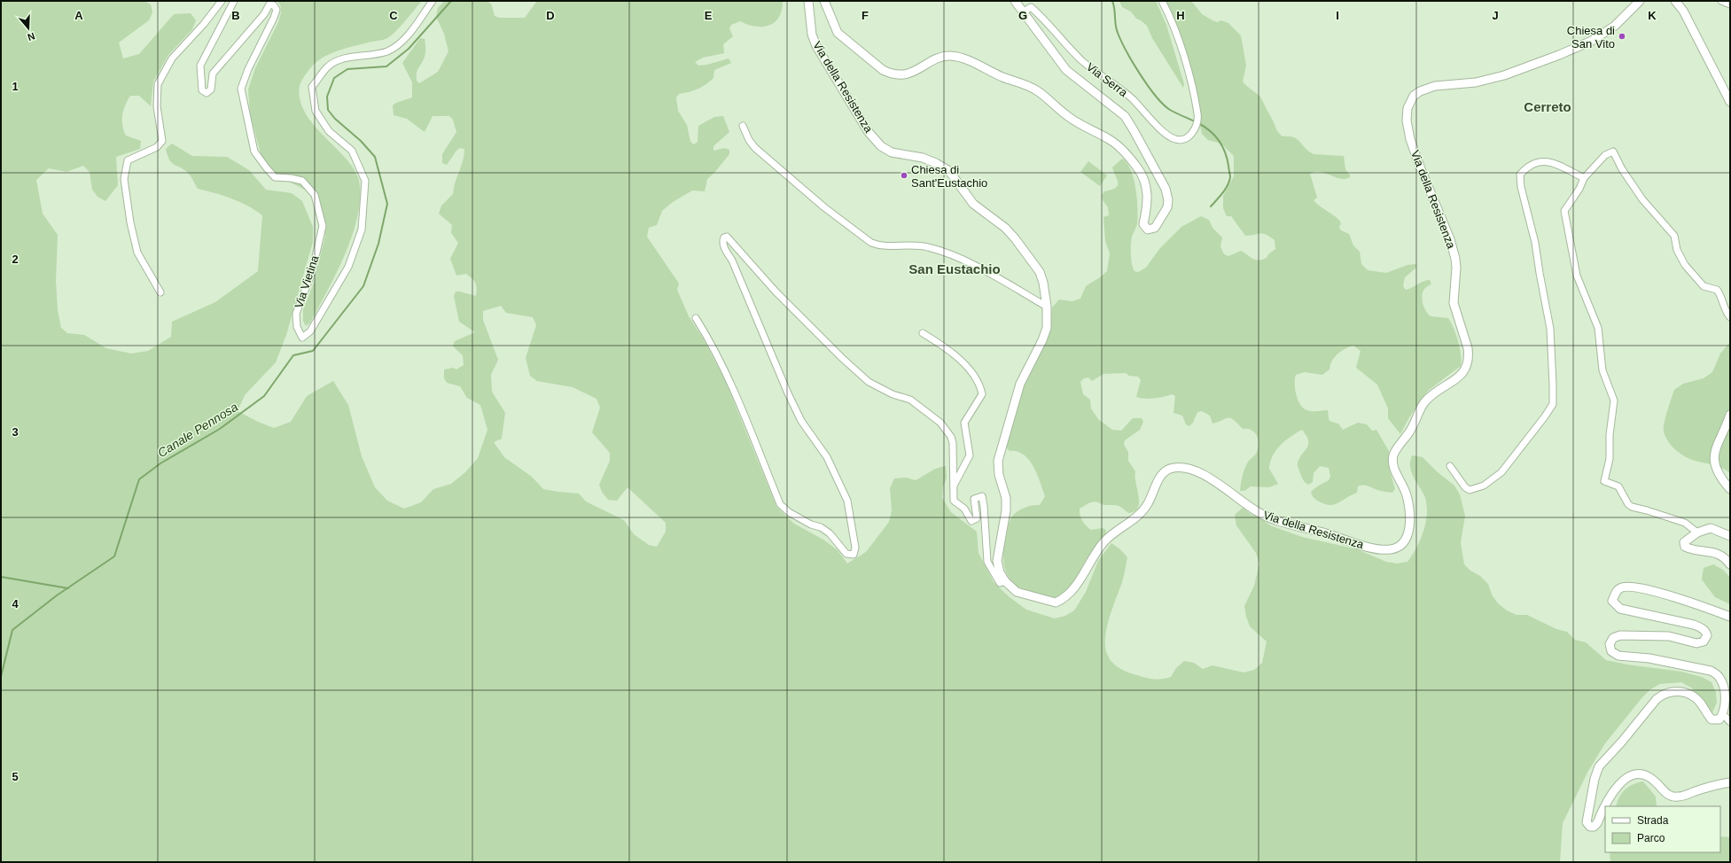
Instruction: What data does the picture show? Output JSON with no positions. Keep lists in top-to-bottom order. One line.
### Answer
{"streets":{"street":["Via Serra","Via della Resistenza","Via Vietina"]},"crossings":[["Via Serra","Via della Resistenza"]],"districts":["Cerreto","San Eustachio"],"water":["Canale Pennosa"],"places":["Chiesa di San Vito","Chiesa di Sant'Eustachio"],"legend":["Strada","Parco"],"north":"bottom","grid":{"columns":["A","B","C","D","E","F","G","H","I","J","K"],"rows":["1","2","3","4","5"]}}
